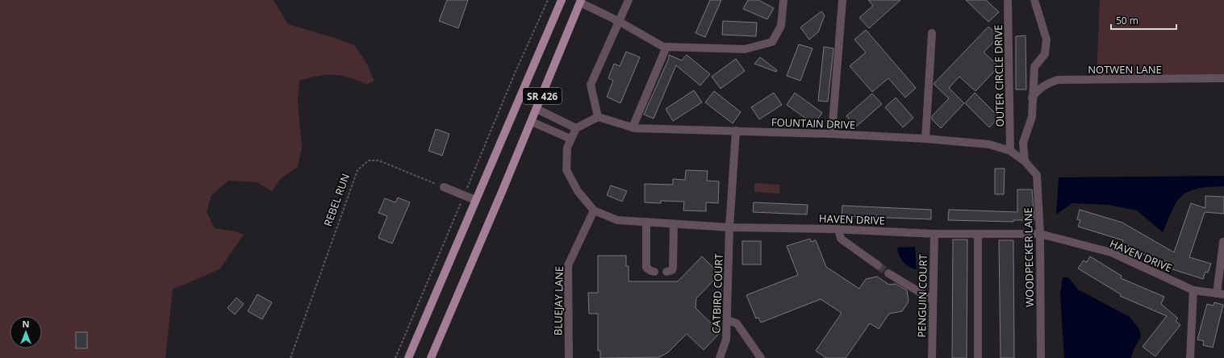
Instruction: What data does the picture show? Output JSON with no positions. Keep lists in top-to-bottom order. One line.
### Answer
{"streets":{"main road":["SR 426"],"street":["NOTWEN LANE","OUTER CIRCLE DRIVE","FOUNTAIN DRIVE","HAVEN DRIVE","WOODPECKER LANE","CATBIRD COURT","PENGUIN COURT","BLUEJAY LANE"],"path":["REBEL RUN"]},"crossings":[["OUTER CIRCLE DRIVE","FOUNTAIN DRIVE"],["FOUNTAIN DRIVE","WOODPECKER LANE"],["FOUNTAIN DRIVE","CATBIRD COURT"],["HAVEN DRIVE","WOODPECKER LANE"],["HAVEN DRIVE","CATBIRD COURT"],["HAVEN DRIVE","PENGUIN COURT"],["HAVEN DRIVE","BLUEJAY LANE"]],"scale_bar":"50 m","north":"top"}
